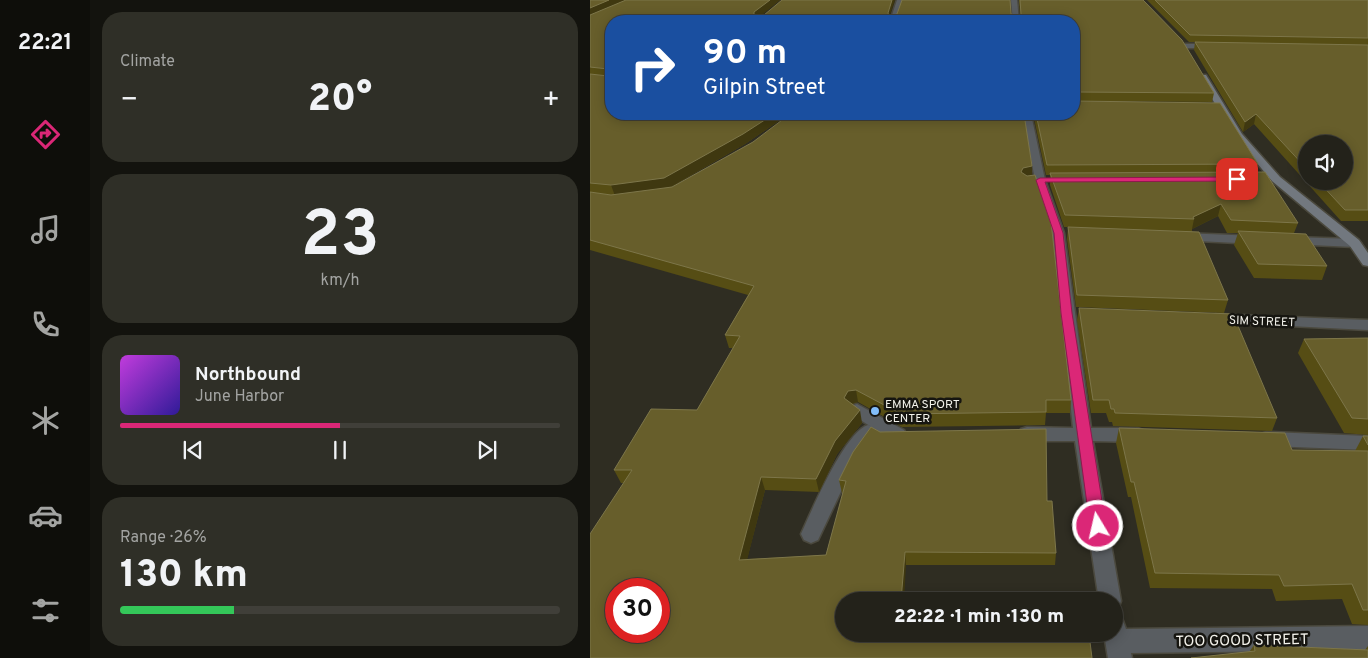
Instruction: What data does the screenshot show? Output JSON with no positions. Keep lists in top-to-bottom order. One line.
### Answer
{"streets":{"street":["SIM STREET","TOO GOOD STREET"]},"places":["EMMA SPORT CENTER"],"page":{"tabs":"22:21","tile":["Climate",["23","km/h"],["Range · 26%","130 km"]],"turn":["90 m","Gilpin Street"],"heat":["−","20°","+"],"song":["Northbound","June Harbor"],"limit":"30","trip":"22:22 · 1 min · 130 m"}}
